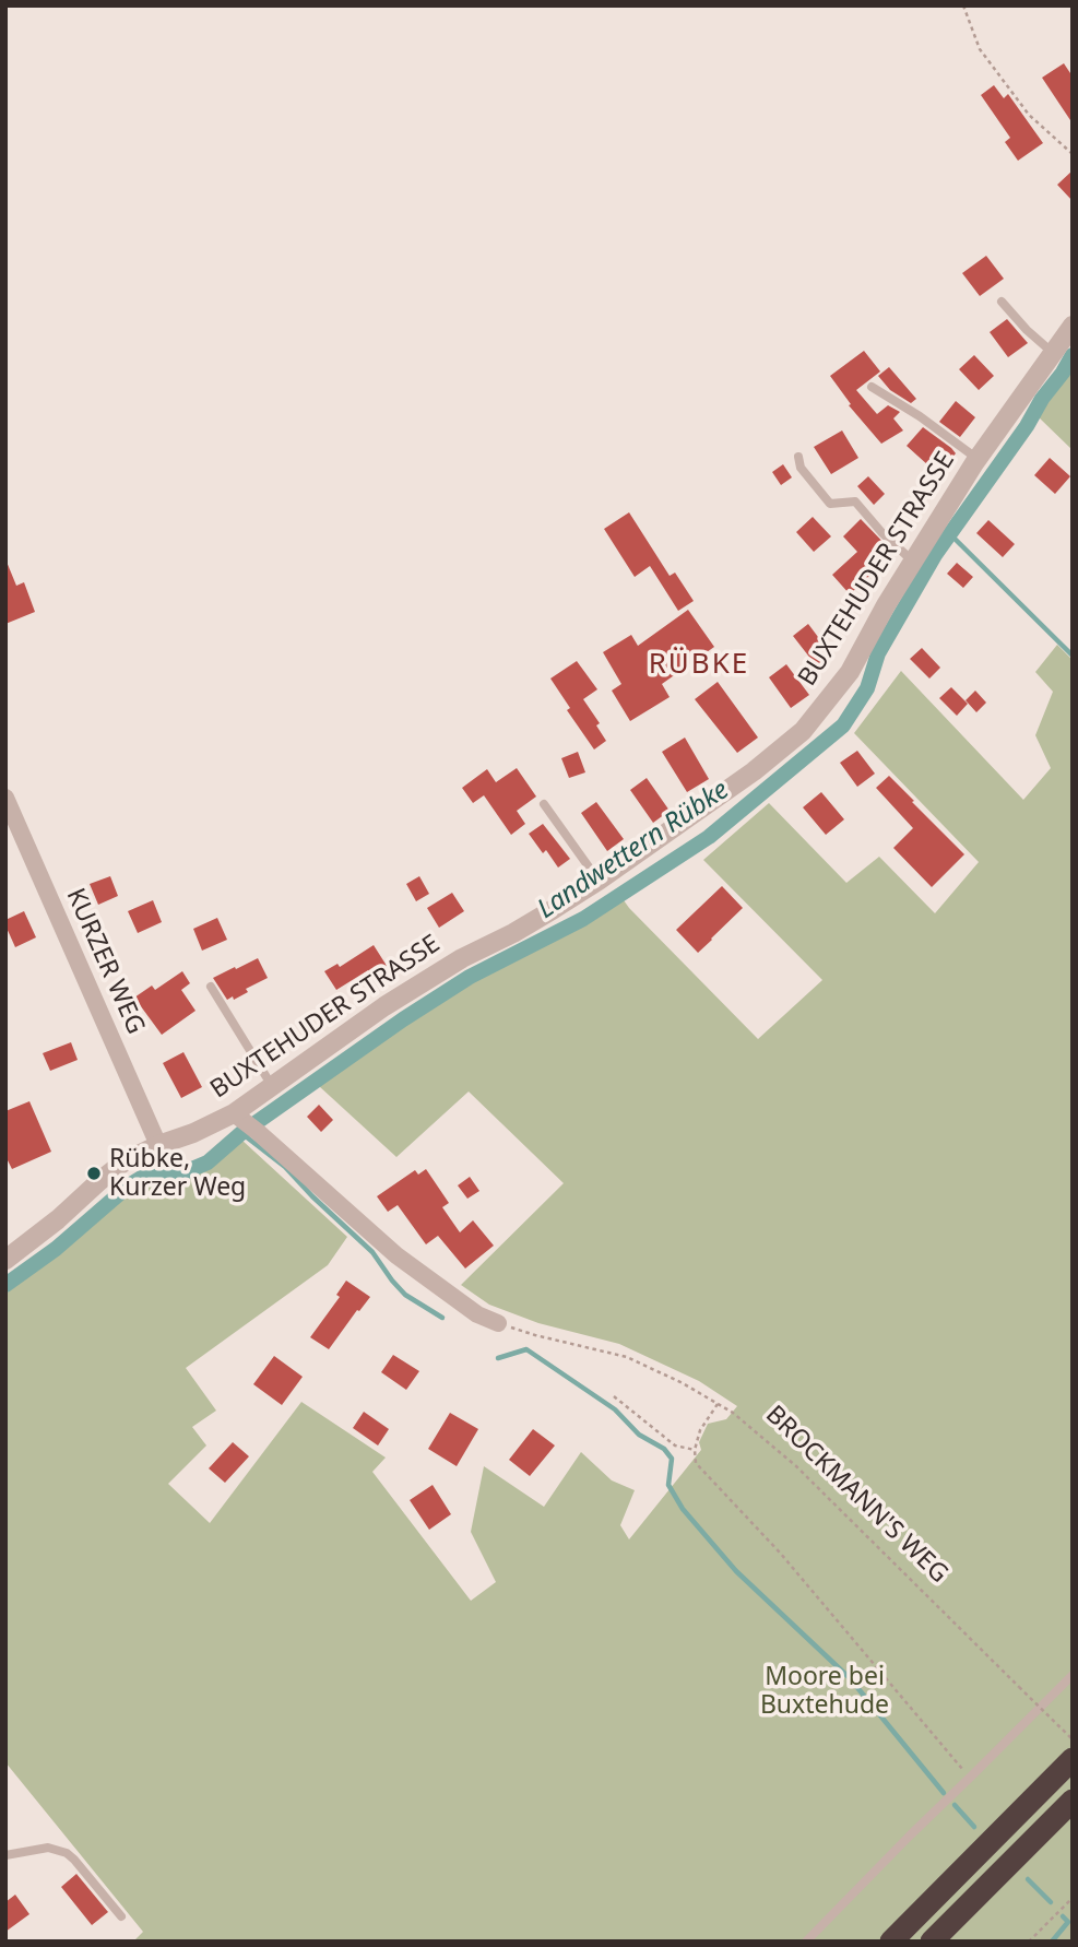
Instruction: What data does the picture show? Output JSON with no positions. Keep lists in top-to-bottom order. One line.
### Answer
{"streets":{"street":["BUXTEHUDER STRASSE","KURZER WEG"],"path":["BROCKMANN'S WEG"]},"crossings":[["BUXTEHUDER STRASSE","KURZER WEG"]],"districts":["RÜBKE"],"water":["Landwettern Rübke"],"parks":["Moore bei Buxtehude"],"places":["Rübke, Kurzer Weg"]}
